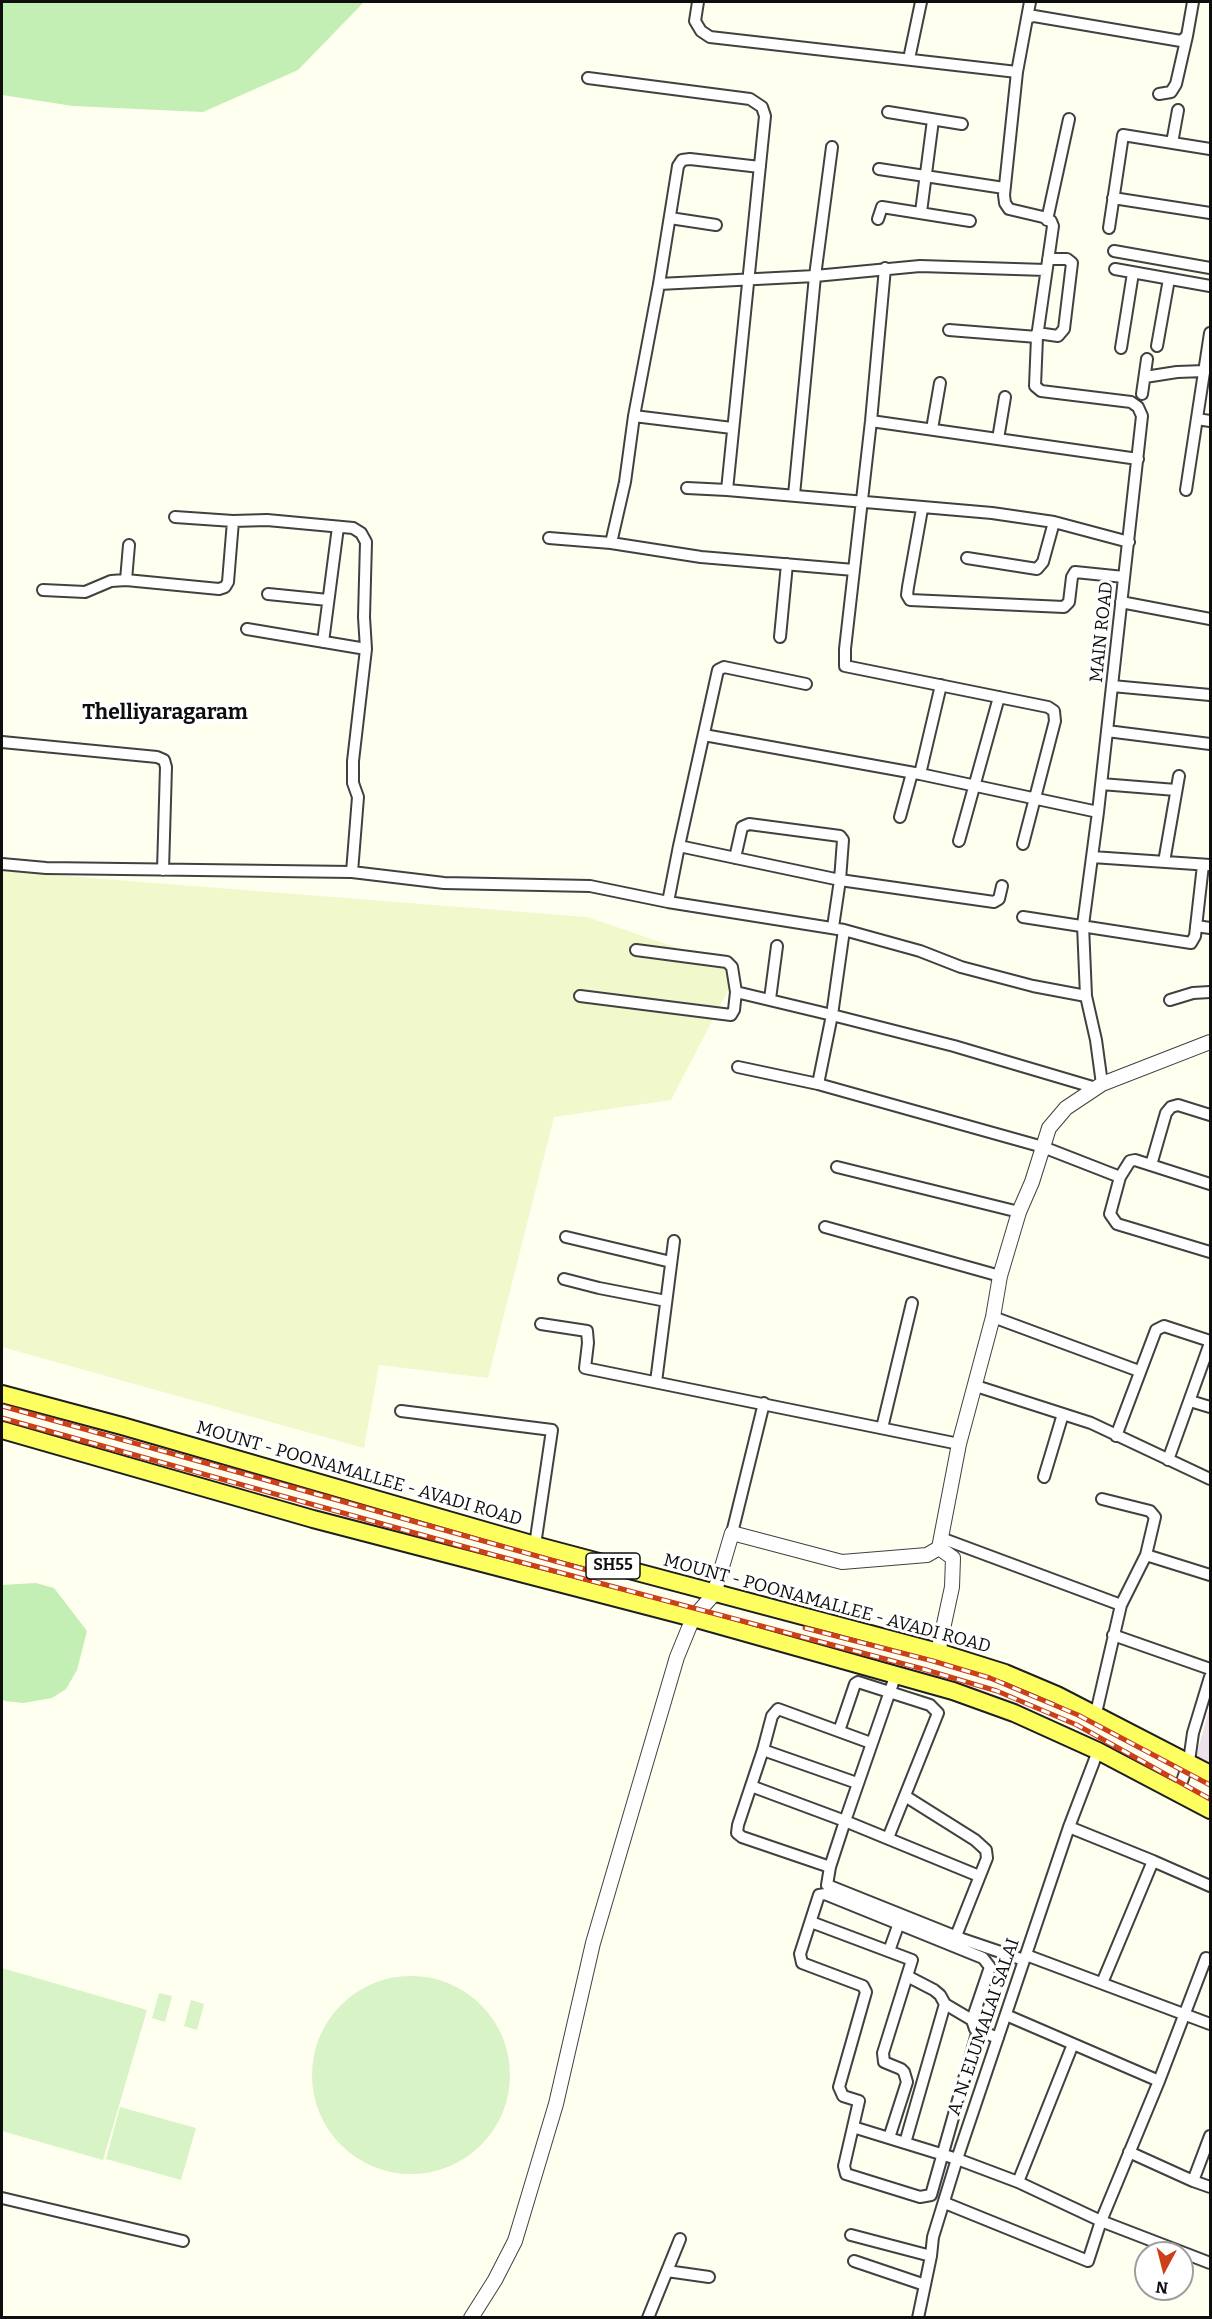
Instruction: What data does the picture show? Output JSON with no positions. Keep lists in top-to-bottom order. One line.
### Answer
{"streets":{"main road":["MOUNT - POONAMALLEE - AVADI ROAD","SH55"],"street":["MAIN ROAD","A. N. ELUMALAI SALAI"]},"crossings":[["SH55","A. N. ELUMALAI SALAI"]],"districts":["Thelliyaragaram"],"north":"bottom"}
